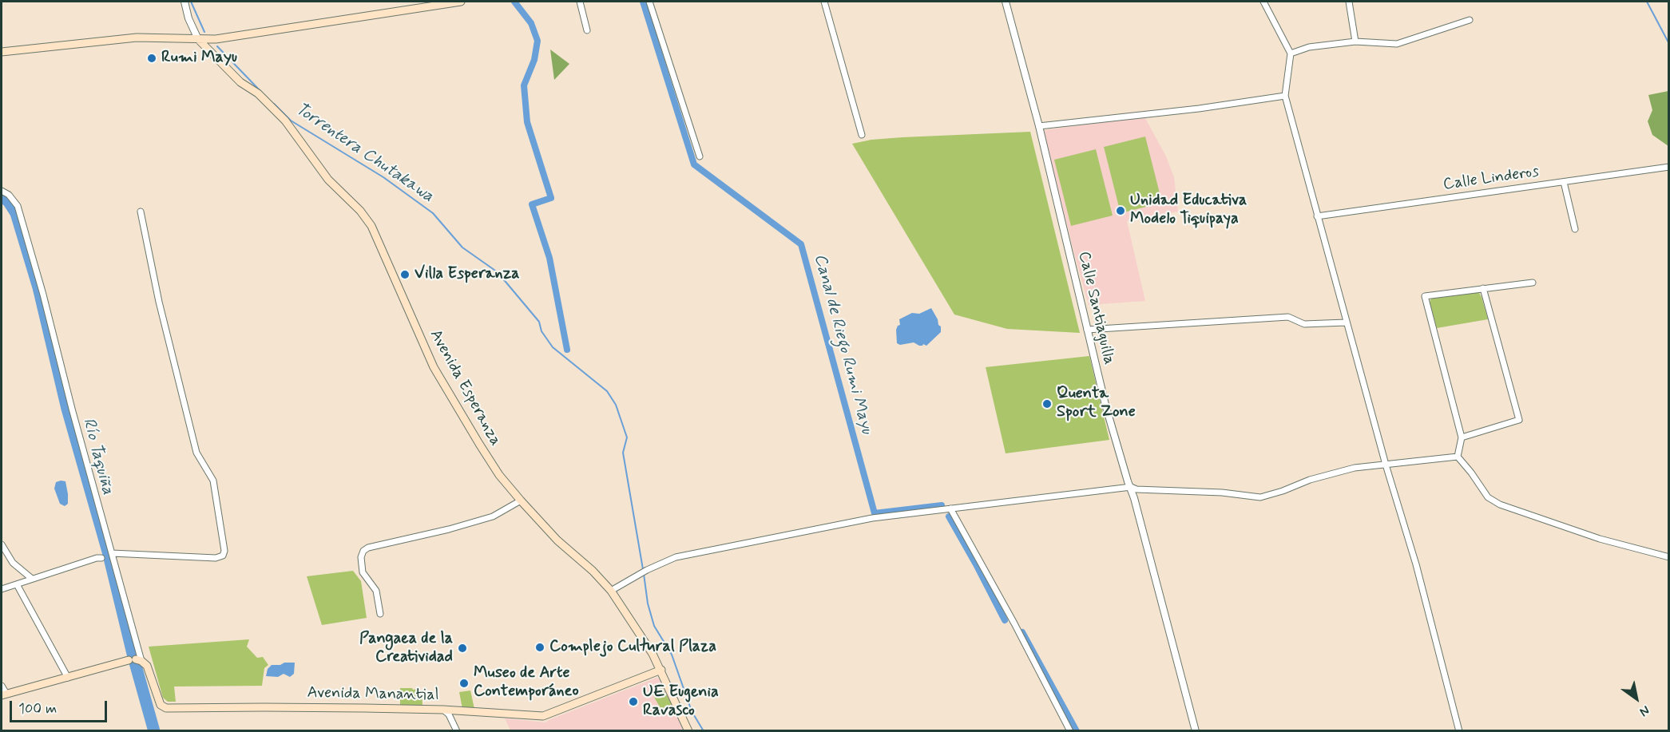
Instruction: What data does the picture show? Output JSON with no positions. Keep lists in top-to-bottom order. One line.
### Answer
{"streets":{"main road":["Avenida Esperanza","Avenida Manantial"],"street":["Calle Linderos","Calle Santiaguilla"]},"crossings":[["Avenida Esperanza","Avenida Manantial"]],"water":["Torrentera Chutakawa","Canal de Riego Rumi Mayu","Río Taquiña"],"places":["Rumi Mayu","Unidad Educativa Modelo Tiquipaya","Villa Esperanza","Quenta Sport Zone","Complejo Cultural Plaza","Pangaea de la Creatividad","Museo de Arte Contemporáneo","UE Eugenia Ravasco"],"scale_bar":"100 m","north":"bottom right"}
